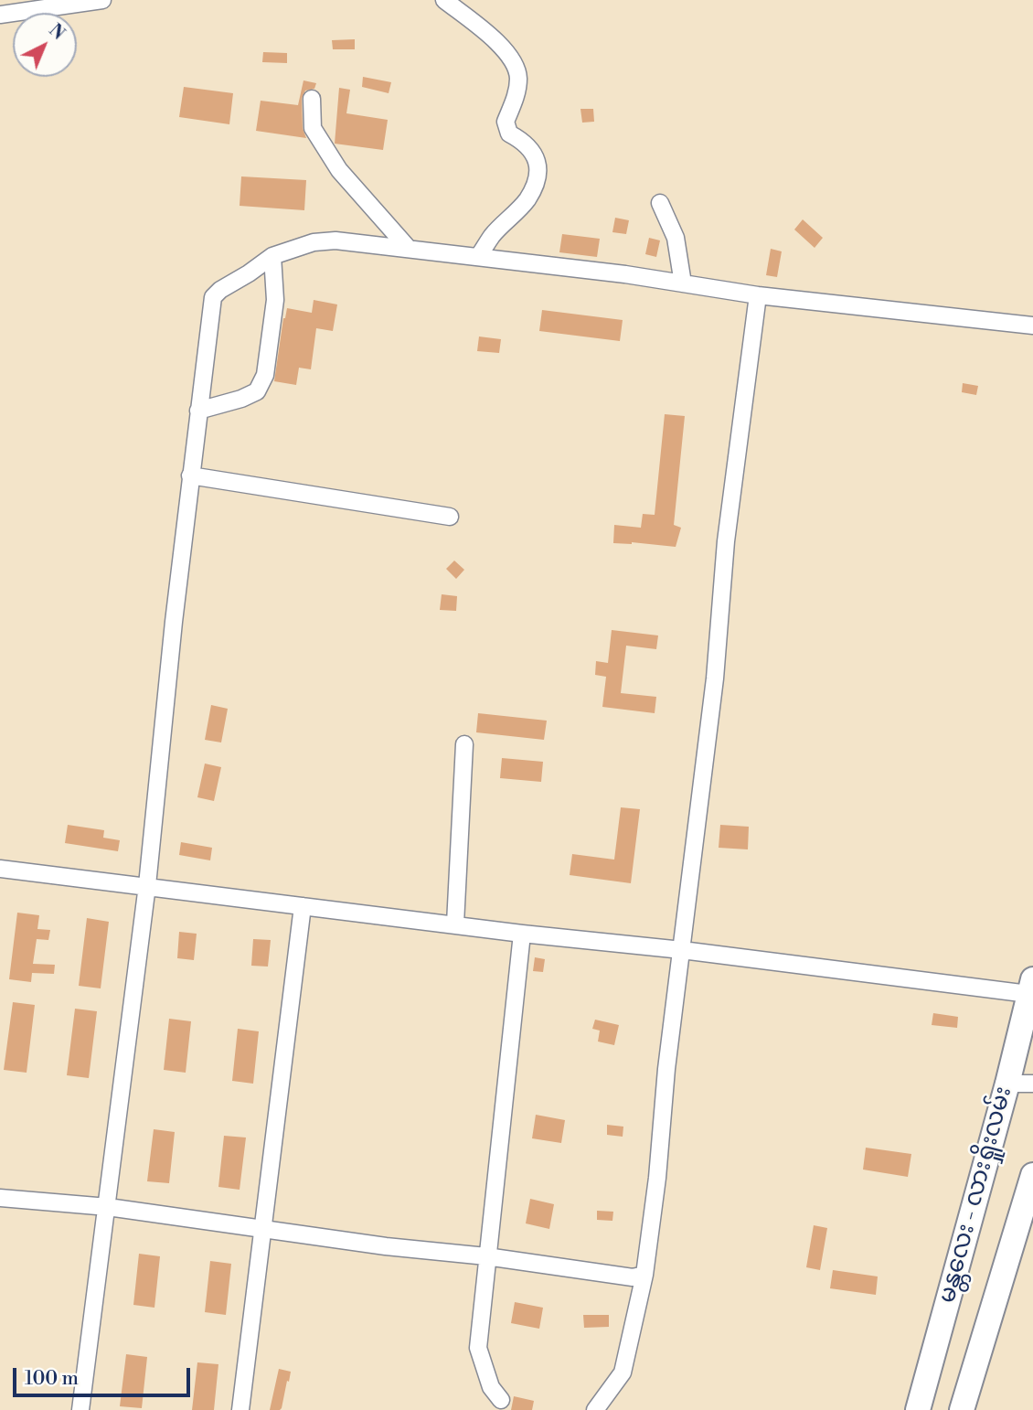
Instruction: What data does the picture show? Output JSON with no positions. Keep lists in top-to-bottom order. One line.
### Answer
{"streets":{"highway":["မန္တလေး - လားရှိုးလမ်း"]},"scale_bar":"100 m","north":"top right"}
